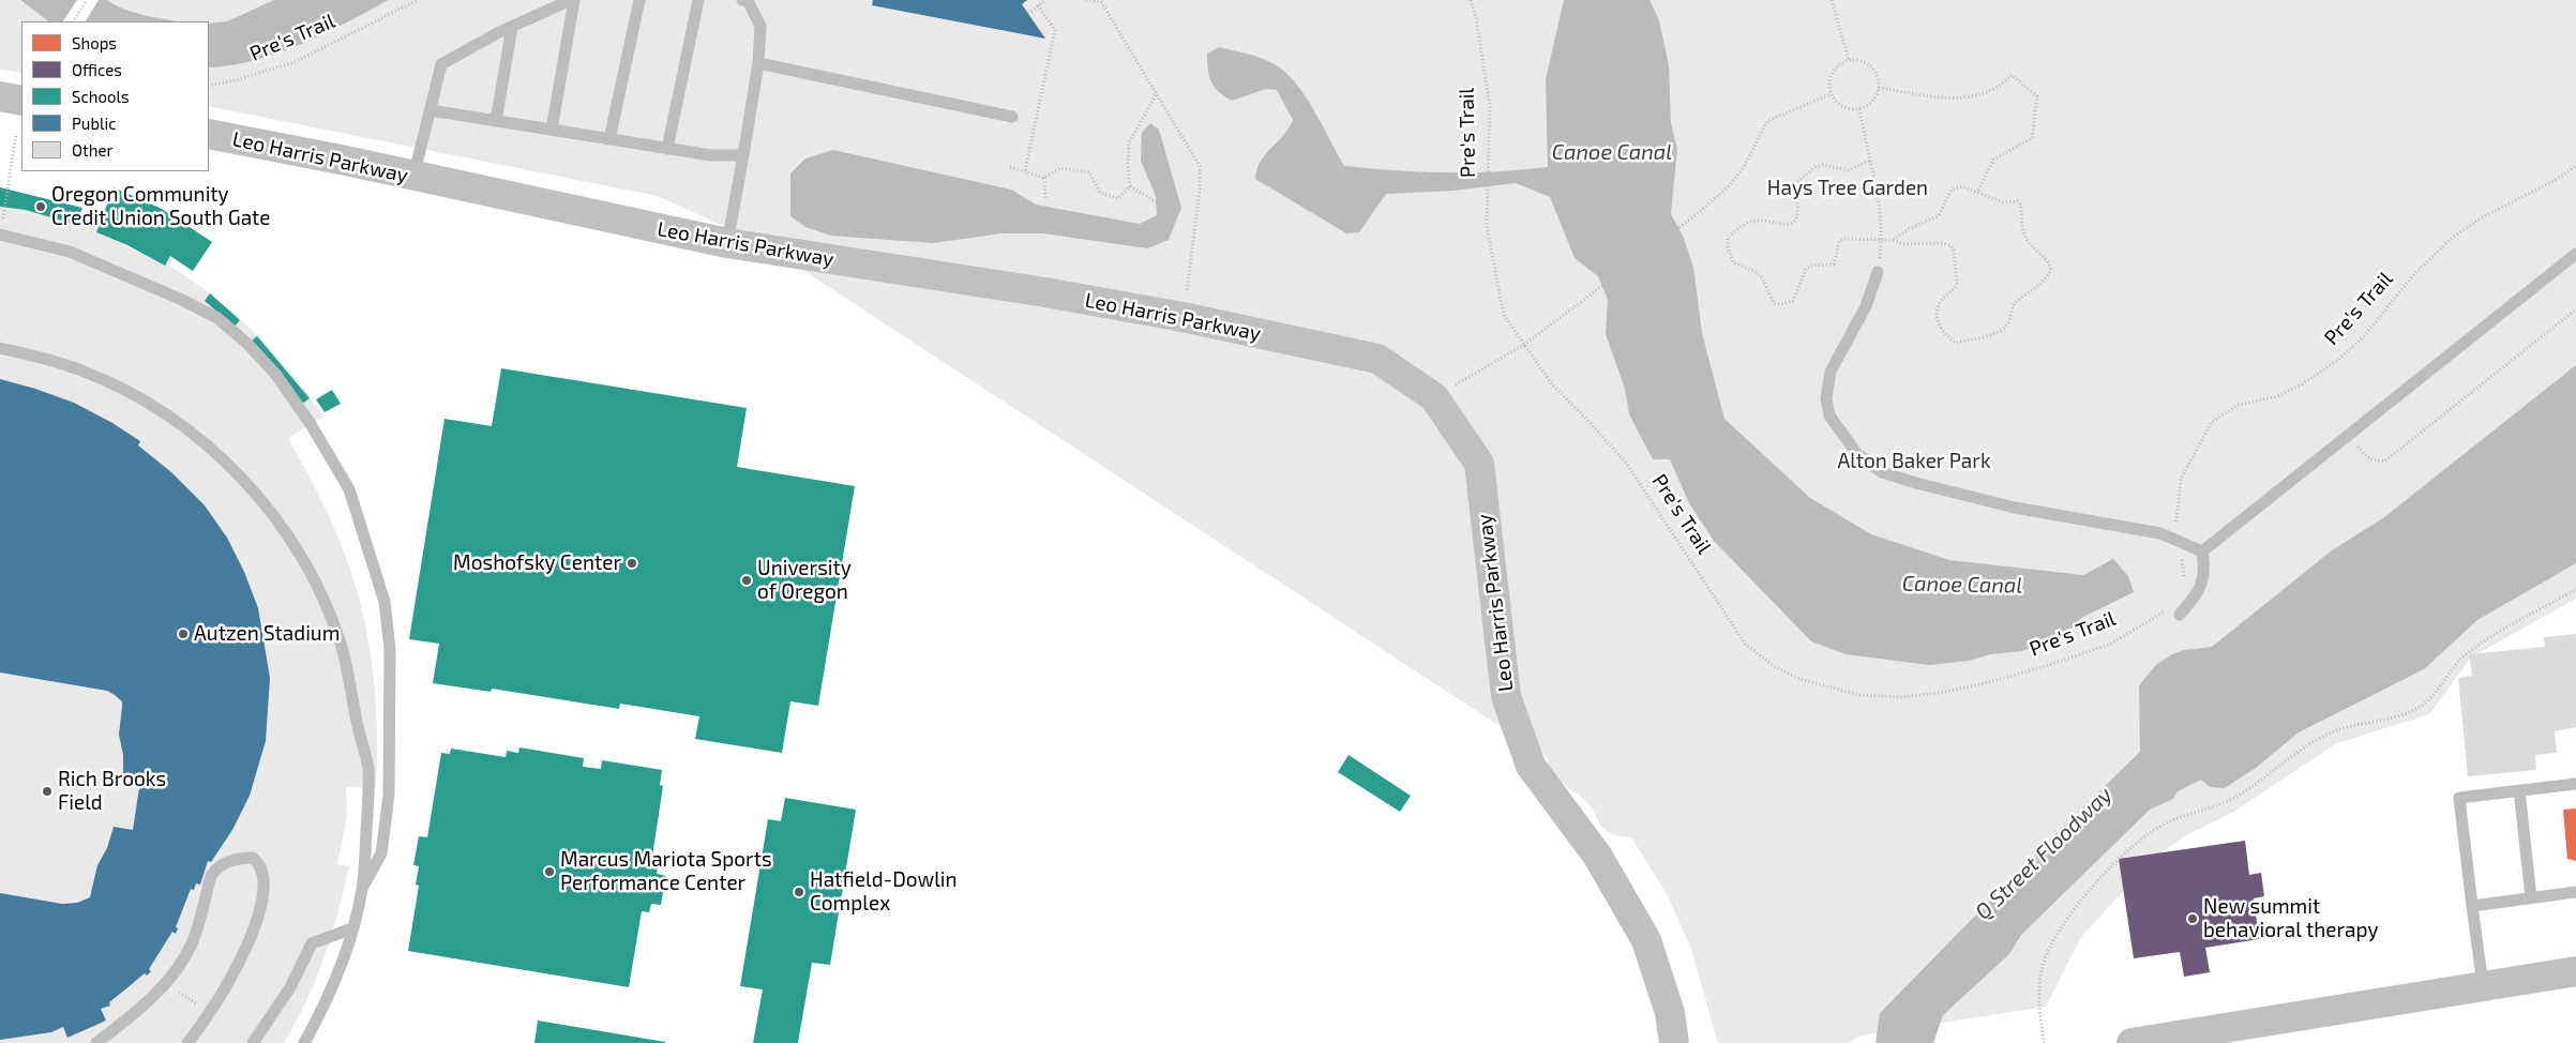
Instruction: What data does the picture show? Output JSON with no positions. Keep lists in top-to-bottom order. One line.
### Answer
{"streets":{"street":["Leo Harris Parkway"],"path":["Pre's Trail"]},"water":["Canoe Canal","Q Street Floodway"],"parks":["Hays Tree Garden","Alton Baker Park"],"places":["Oregon Community Credit Union South Gate","Moshofsky Center","University of Oregon","Autzen Stadium","Rich Brooks Field","Marcus Mariota Sports Performance Center","Hatfield-Dowlin Complex","New summit behavioral therapy"],"legend":["Shops","Offices","Schools","Public","Other"]}
